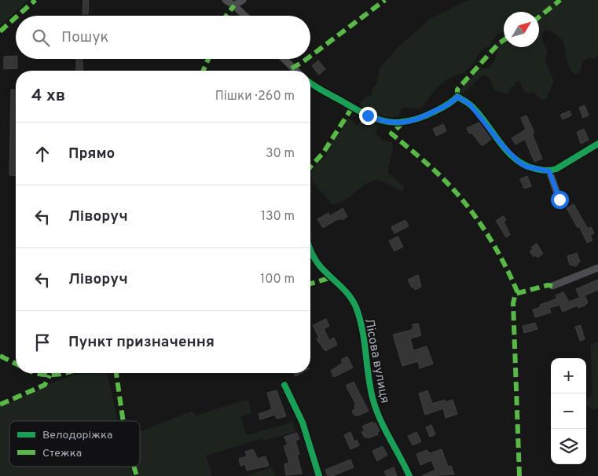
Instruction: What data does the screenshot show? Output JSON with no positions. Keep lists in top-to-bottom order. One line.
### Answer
{"streets":{"street":["Лісова вулиця"]},"legend":["Велодоріжка","Стежка"],"north":"top right","page":{"search":"Пошук","heading":["4 хв","Пішки · 260 m"],"list":[["Прямо","30 m"],["Ліворуч","130 m"],["Ліворуч","100 m"],"Пункт призначення"],"map_buttons":["+","−"]}}
